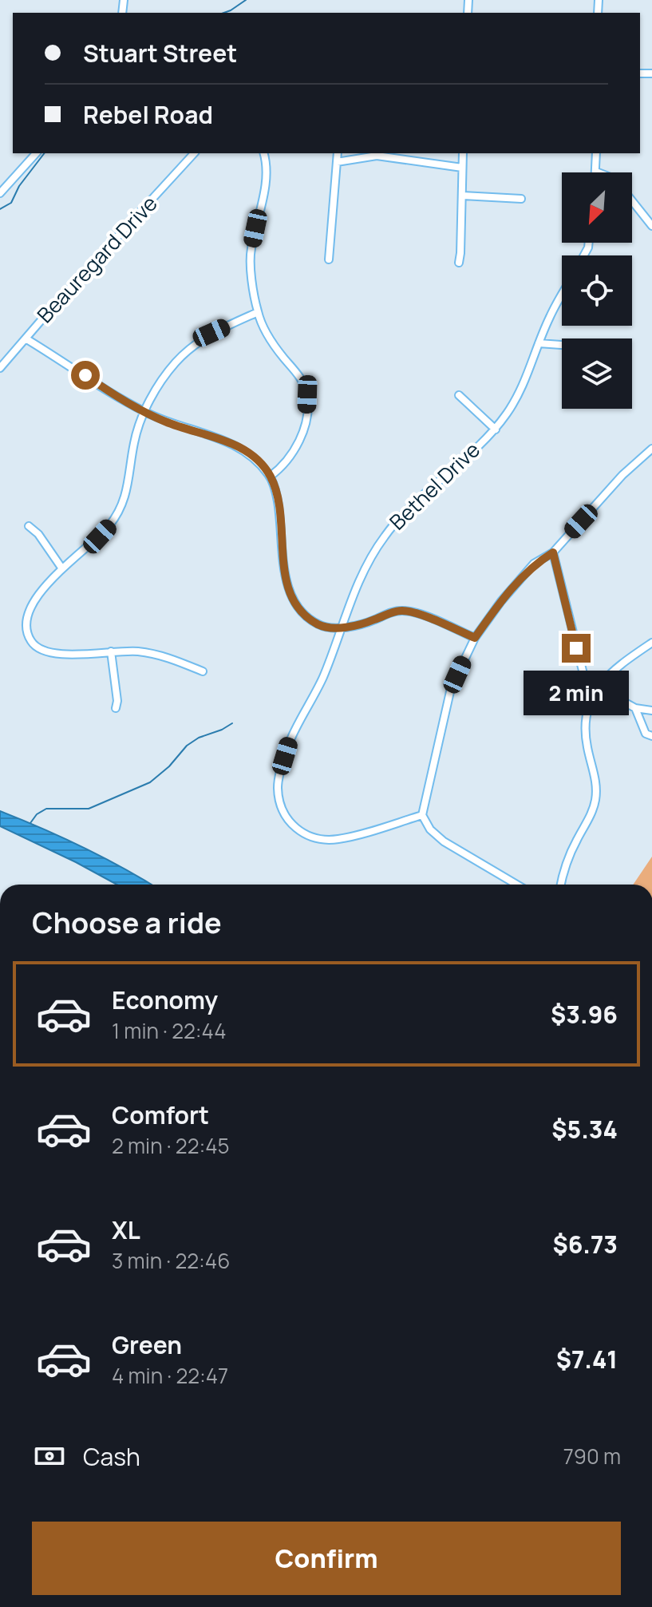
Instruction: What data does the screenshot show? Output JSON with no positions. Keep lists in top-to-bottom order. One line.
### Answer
{"streets":{"street":["Beauregard Drive","Bethel Drive"]},"north":"bottom left","page":{"banner":["Stuart Street","Rebel Road"],"bubble":"2 min","heading":"Choose a ride","list":[{"name":"Economy","note":"1 min · 22:44","value":"$3.96"},{"name":"Comfort","note":"2 min · 22:45","value":"$5.34"},{"name":"XL","note":"3 min · 22:46","value":"$6.73"},{"name":"Green","note":"4 min · 22:47","value":"$7.41"}],"pay":["Cash","790 m"],"buttons":"Confirm"}}
